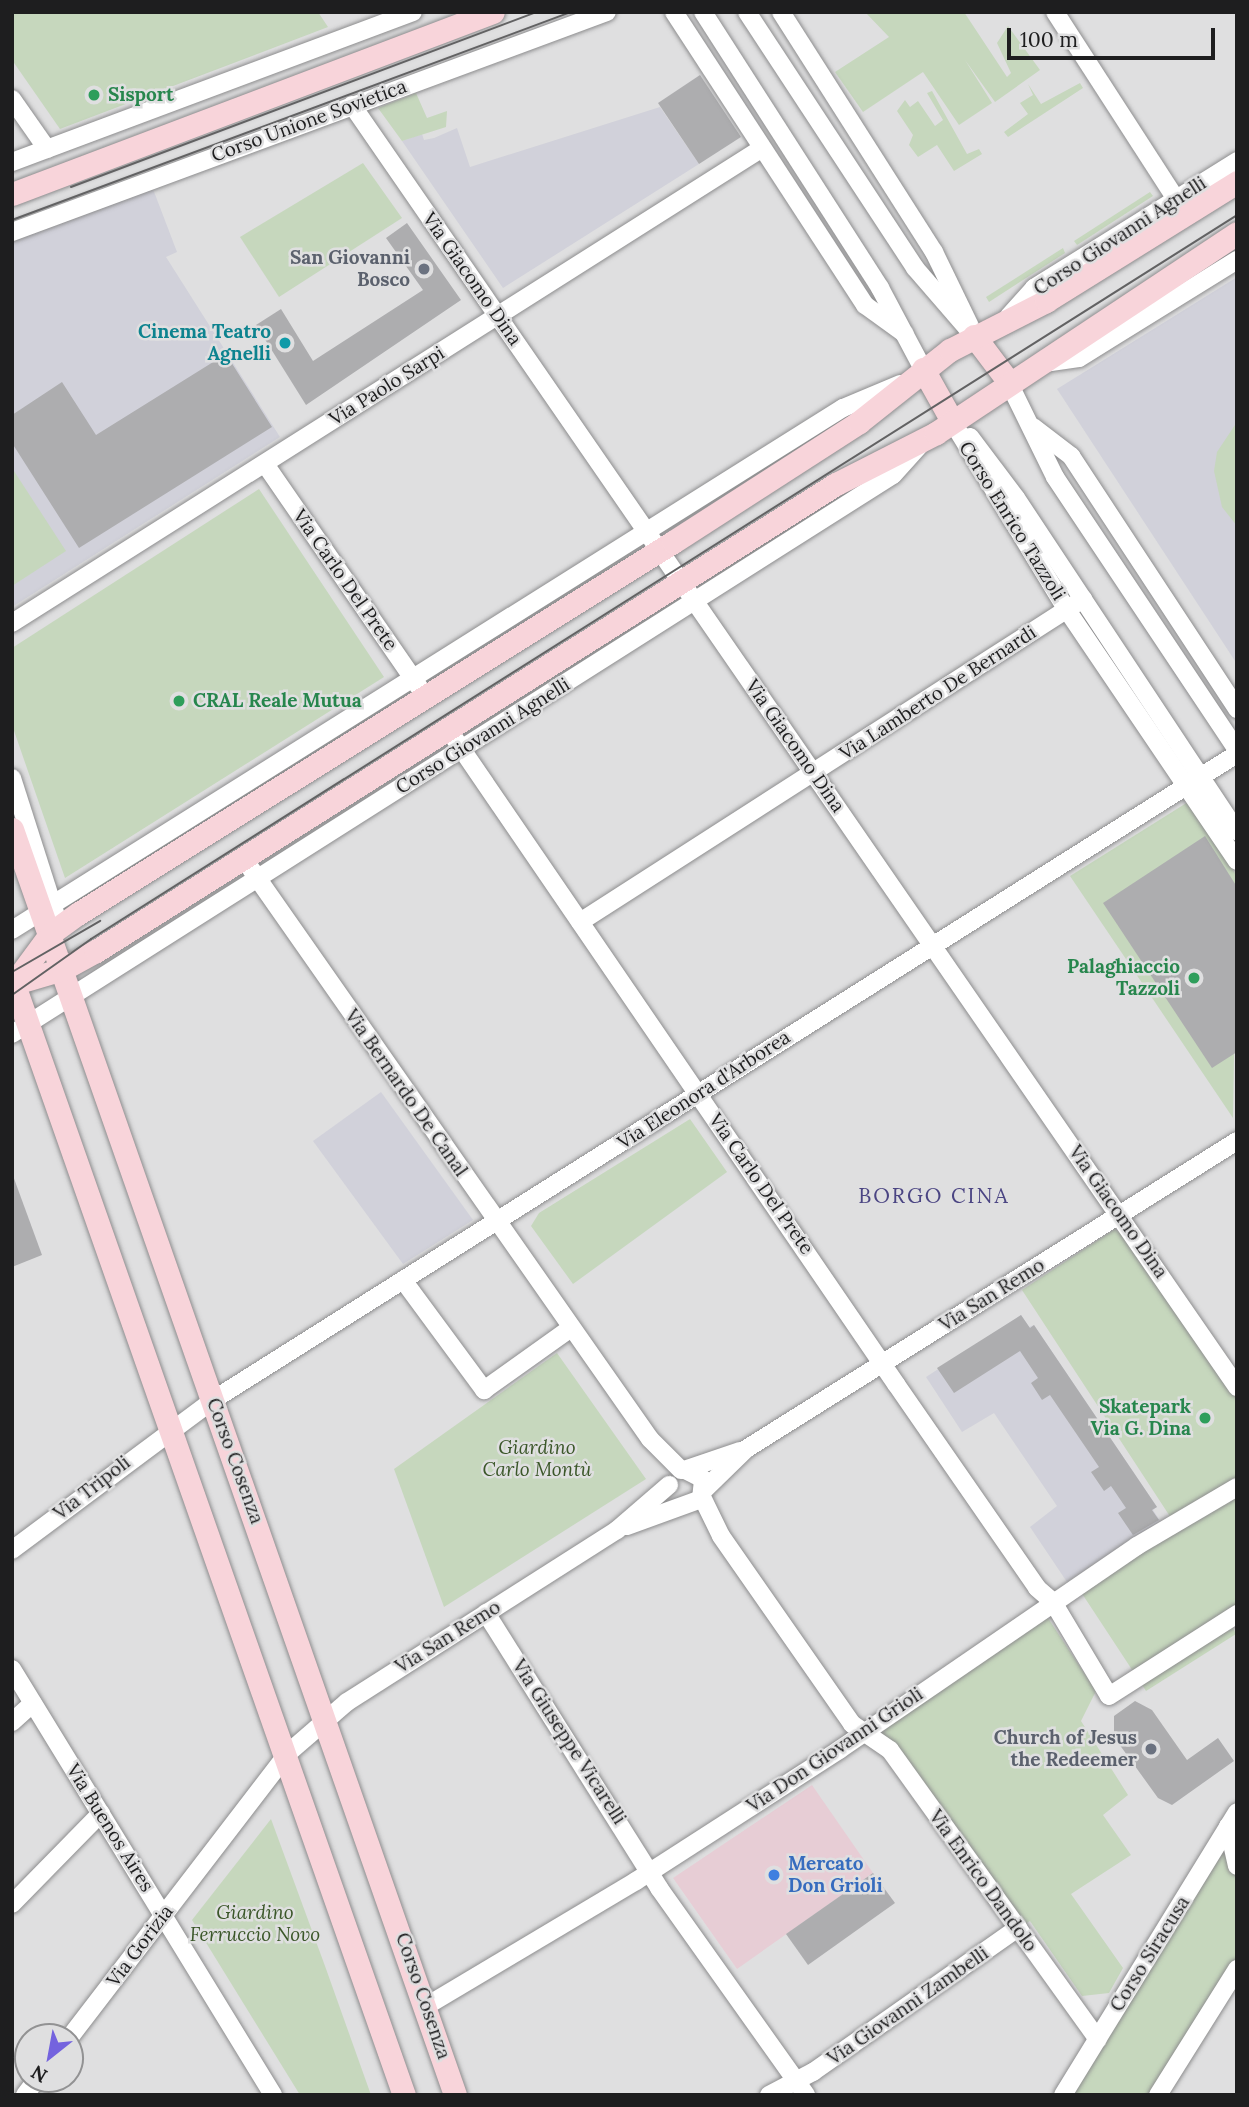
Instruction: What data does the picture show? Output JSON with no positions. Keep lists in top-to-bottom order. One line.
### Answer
{"streets":{"main road":["Corso Unione Sovietica","Corso Giovanni Agnelli","Corso Cosenza"],"street":["Via Giacomo Dina","Via Paolo Sarpi","Corso Enrico Tazzoli","Via Carlo Del Prete","Via Lamberto De Bernardi","Via Eleonora d'Arborea","Via Bernardo De Canal","Via San Remo","Via Tripoli","Via Giuseppe Vicarelli","Via Don Giovanni Grioli","Via Buenos Aires","Via Enrico Dandolo","Via Gorizia","Corso Siracusa","Via Giovanni Zambelli"]},"crossings":[["Corso Unione Sovietica","Via Giacomo Dina"],["Corso Giovanni Agnelli","Via Giacomo Dina"],["Corso Giovanni Agnelli","Corso Enrico Tazzoli"],["Corso Giovanni Agnelli","Via Carlo Del Prete"],["Corso Giovanni Agnelli","Via Bernardo De Canal"],["Corso Giovanni Agnelli","Corso Cosenza"],["Via Giacomo Dina","Via Paolo Sarpi"],["Via Giacomo Dina","Via Lamberto De Bernardi"],["Via Giacomo Dina","Via Eleonora d'Arborea"],["Via Giacomo Dina","Via San Remo"],["Via Paolo Sarpi","Via Carlo Del Prete"],["Corso Enrico Tazzoli","Via Lamberto De Bernardi"],["Corso Enrico Tazzoli","Via Eleonora d'Arborea"],["Via Carlo Del Prete","Via Lamberto De Bernardi"],["Via Carlo Del Prete","Via Eleonora d'Arborea"],["Via Carlo Del Prete","Via San Remo"],["Via Carlo Del Prete","Via Don Giovanni Grioli"],["Via Eleonora d'Arborea","Via Bernardo De Canal"],["Via Eleonora d'Arborea","Corso Cosenza"],["Via Eleonora d'Arborea","Via Tripoli"],["Via Bernardo De Canal","Via San Remo"],["Via San Remo","Corso Cosenza"],["Via San Remo","Via Giuseppe Vicarelli"],["Via San Remo","Via Gorizia"],["Corso Cosenza","Via Don Giovanni Grioli"],["Via Giuseppe Vicarelli","Via Don Giovanni Grioli"],["Via Giuseppe Vicarelli","Via Giovanni Zambelli"],["Via Don Giovanni Grioli","Via Enrico Dandolo"],["Via Buenos Aires","Via Gorizia"],["Via Enrico Dandolo","Corso Siracusa"],["Via Enrico Dandolo","Via Giovanni Zambelli"]],"districts":["BORGO CINA"],"parks":["Giardino Carlo Montù","Giardino Ferruccio Novo"],"places":["Sisport","San Giovanni Bosco","Cinema Teatro Agnelli","CRAL Reale Mutua","Palaghiaccio Tazzoli","Skatepark Via G. Dina","Church of Jesus the Redeemer","Mercato Don Grioli"],"scale_bar":"100 m","north":"bottom left"}
